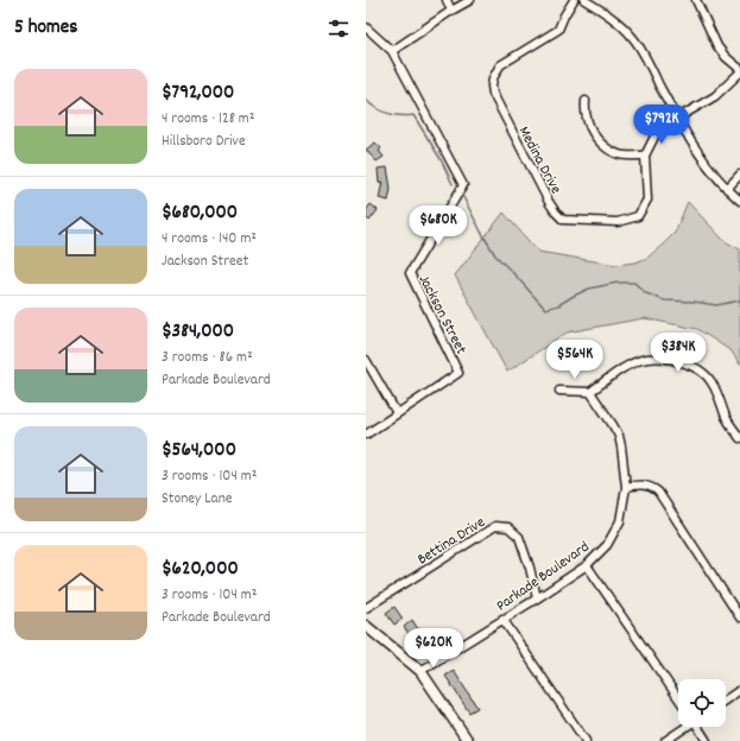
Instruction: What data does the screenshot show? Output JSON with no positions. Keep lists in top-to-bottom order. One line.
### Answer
{"streets":{"street":["Medina Drive","Jackson Street","Bettina Drive","Parkade Boulevard"]},"crossings":[["Bettina Drive","Parkade Boulevard"]],"page":{"heading":"5 homes","list":[{"name":"$792,000","note":"4 rooms · 128 m² · Hillsboro Drive"},{"name":"$680,000","note":"4 rooms · 140 m² · Jackson Street"},{"name":"$384,000","note":"3 rooms · 86 m² · Parkade Boulevard"},{"name":"$564,000","note":"3 rooms · 104 m² · Stoney Lane"},{"name":"$620,000","note":"3 rooms · 104 m² · Parkade Boulevard"}],"price":["$792K","$680K","$384K","$564K","$620K"]}}
